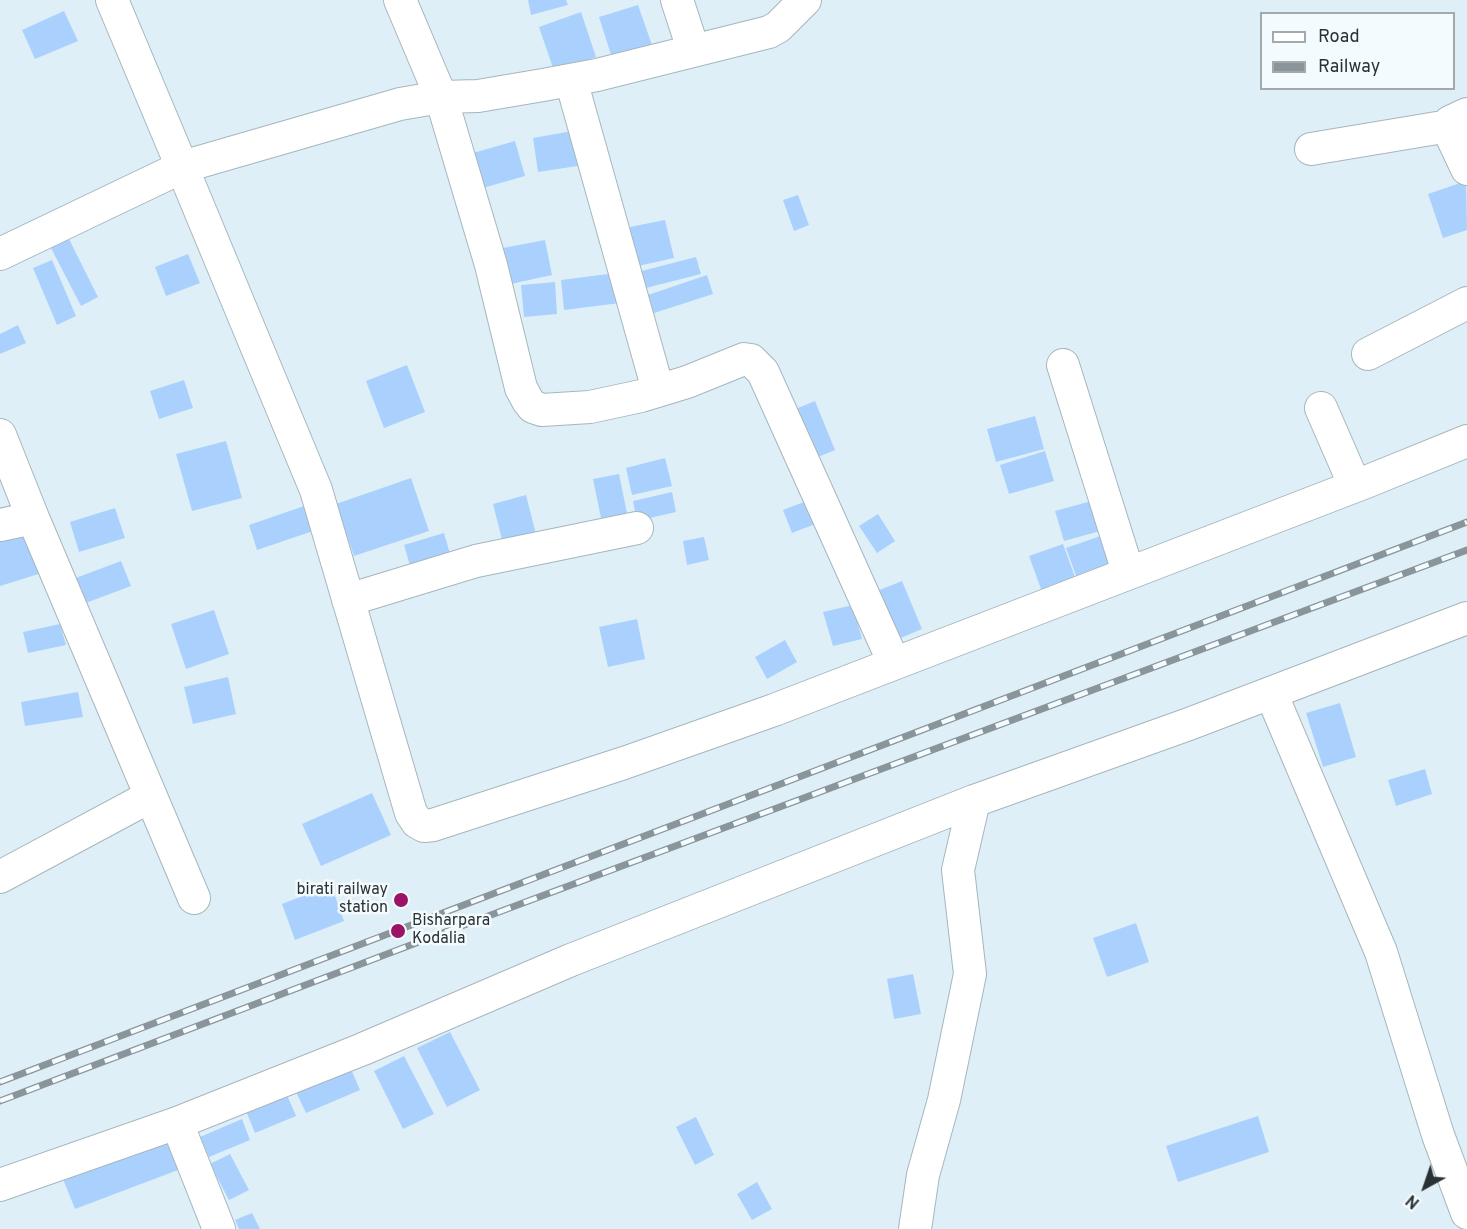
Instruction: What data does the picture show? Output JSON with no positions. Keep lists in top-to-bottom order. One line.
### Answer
{"places":["birati railway station","Bisharpara Kodalia"],"legend":["Road","Railway"],"north":"bottom left"}
